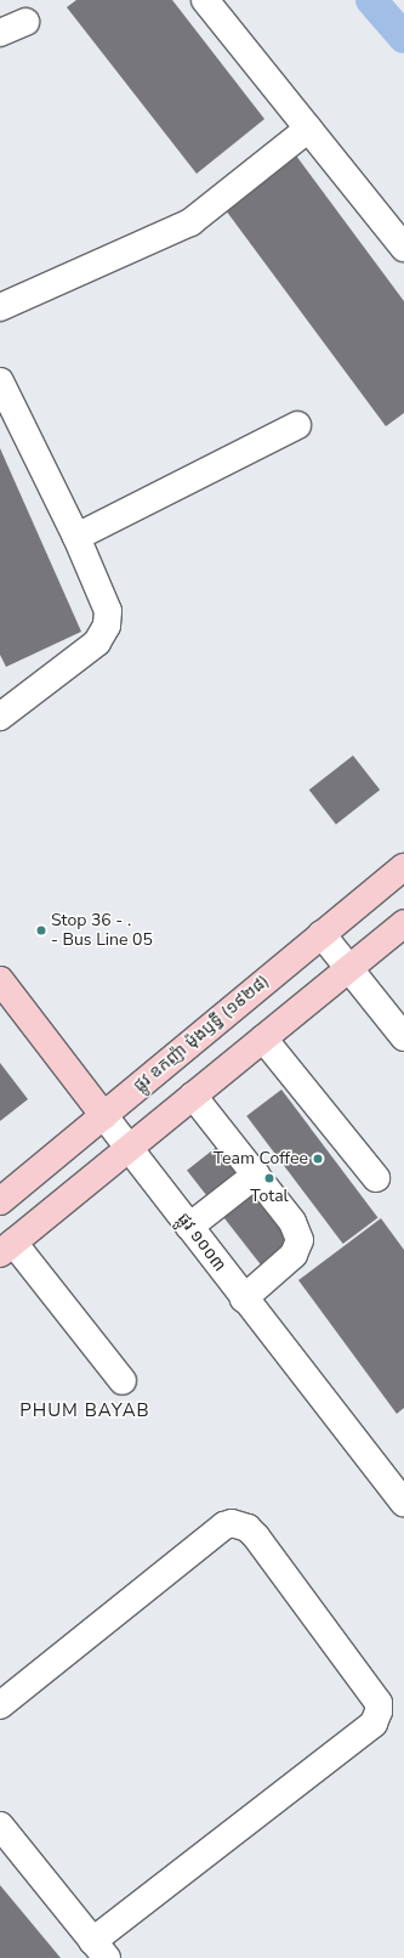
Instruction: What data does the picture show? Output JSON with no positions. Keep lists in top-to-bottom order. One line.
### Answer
{"streets":{"main road":["ផ្លូវ ឧកញ៉ា ម៉ុងឫទ្ធី (១៩២៨)","ផ្លូវ ១០០៣"]},"crossings":[["ផ្លូវ ឧកញ៉ា ម៉ុងឫទ្ធី (១៩២៨)","ផ្លូវ ១០០៣"]],"districts":["PHUM BAYAB"],"places":["Stop 36 - . - Bus Line 05","Team Coffee","Total"]}
